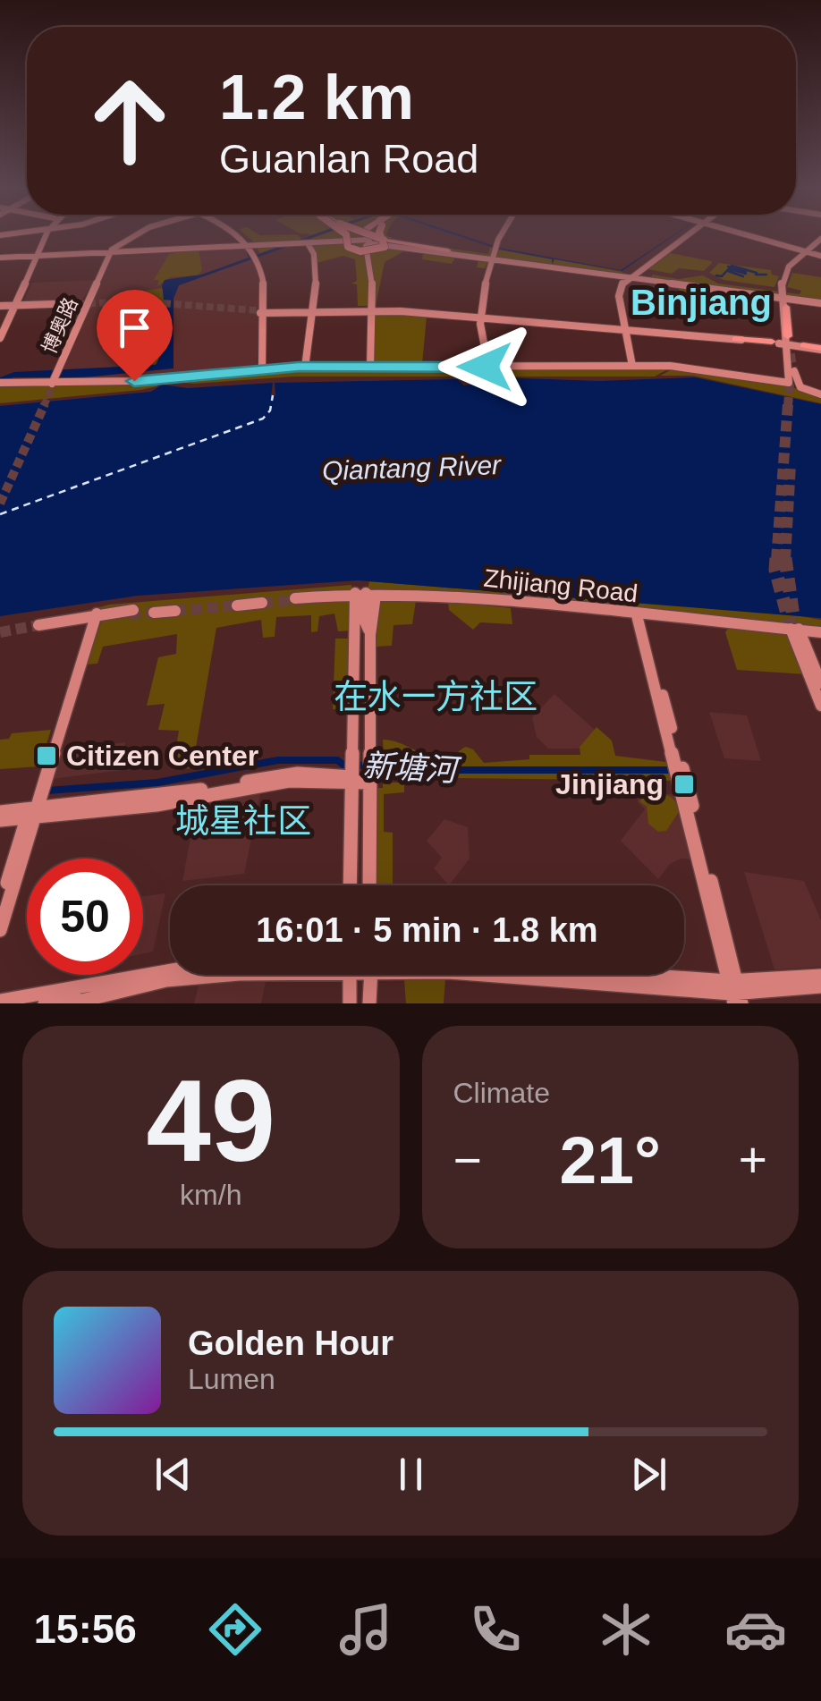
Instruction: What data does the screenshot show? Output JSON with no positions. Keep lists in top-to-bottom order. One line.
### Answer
{"streets":{"main road":["博奥路","Zhijiang Road"]},"districts":["Binjiang","在水一方社区","城星社区"],"water":["Qiantang River","新塘河"],"places":{"transit":["Citizen Center","Jinjiang"]},"page":{"turn":["1.2 km","Guanlan Road"],"limit":"50","trip":"16:01 · 5 min · 1.8 km","tile":[["49","km/h"],"Climate"],"heat":["−","21°","+"],"song":["Golden Hour","Lumen"],"tabs":"15:56"}}
